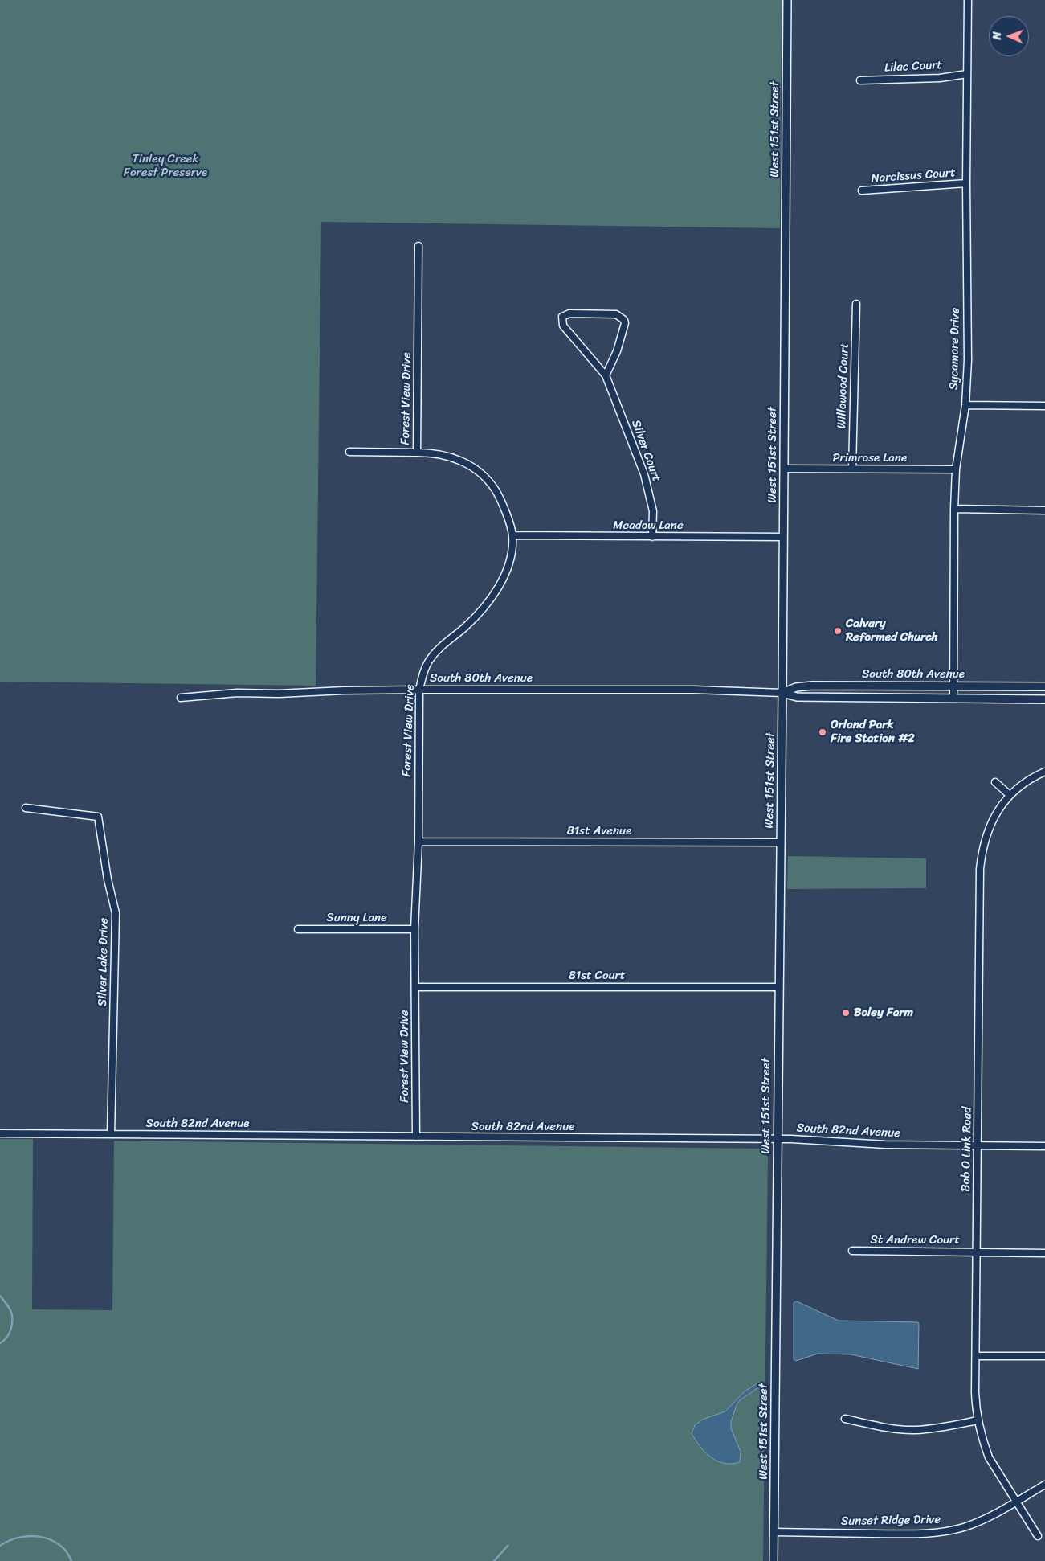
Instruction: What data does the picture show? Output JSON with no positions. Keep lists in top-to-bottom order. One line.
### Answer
{"streets":{"street":["Lilac Court","West 151st Street","Narcissus Court","Sycamore Drive","Willowood Court","Forest View Drive","Silver Court","Primrose Lane","Meadow Lane","South 80th Avenue","81st Avenue","Sunny Lane","Silver Lake Drive","81st Court","South 82nd Avenue","Bob O Link Road","St Andrew Court","Sunset Ridge Drive"]},"crossings":[["Lilac Court","Sycamore Drive"],["West 151st Street","Primrose Lane"],["West 151st Street","Meadow Lane"],["West 151st Street","South 80th Avenue"],["West 151st Street","81st Avenue"],["West 151st Street","81st Court"],["West 151st Street","South 82nd Avenue"],["West 151st Street","Sunset Ridge Drive"],["Narcissus Court","Sycamore Drive"],["Sycamore Drive","Primrose Lane"],["Sycamore Drive","South 80th Avenue"],["Willowood Court","Primrose Lane"],["Forest View Drive","Meadow Lane"],["Forest View Drive","South 80th Avenue"],["Forest View Drive","81st Avenue"],["Forest View Drive","Sunny Lane"],["Forest View Drive","81st Court"],["Forest View Drive","South 82nd Avenue"],["Silver Court","Meadow Lane"],["Silver Lake Drive","South 82nd Avenue"],["South 82nd Avenue","Bob O Link Road"],["Bob O Link Road","St Andrew Court"],["Bob O Link Road","Sunset Ridge Drive"]],"parks":["Tinley Creek Forest Preserve"],"places":["Calvary Reformed Church","Orland Park Fire Station #2","Boley Farm"],"north":"left"}
